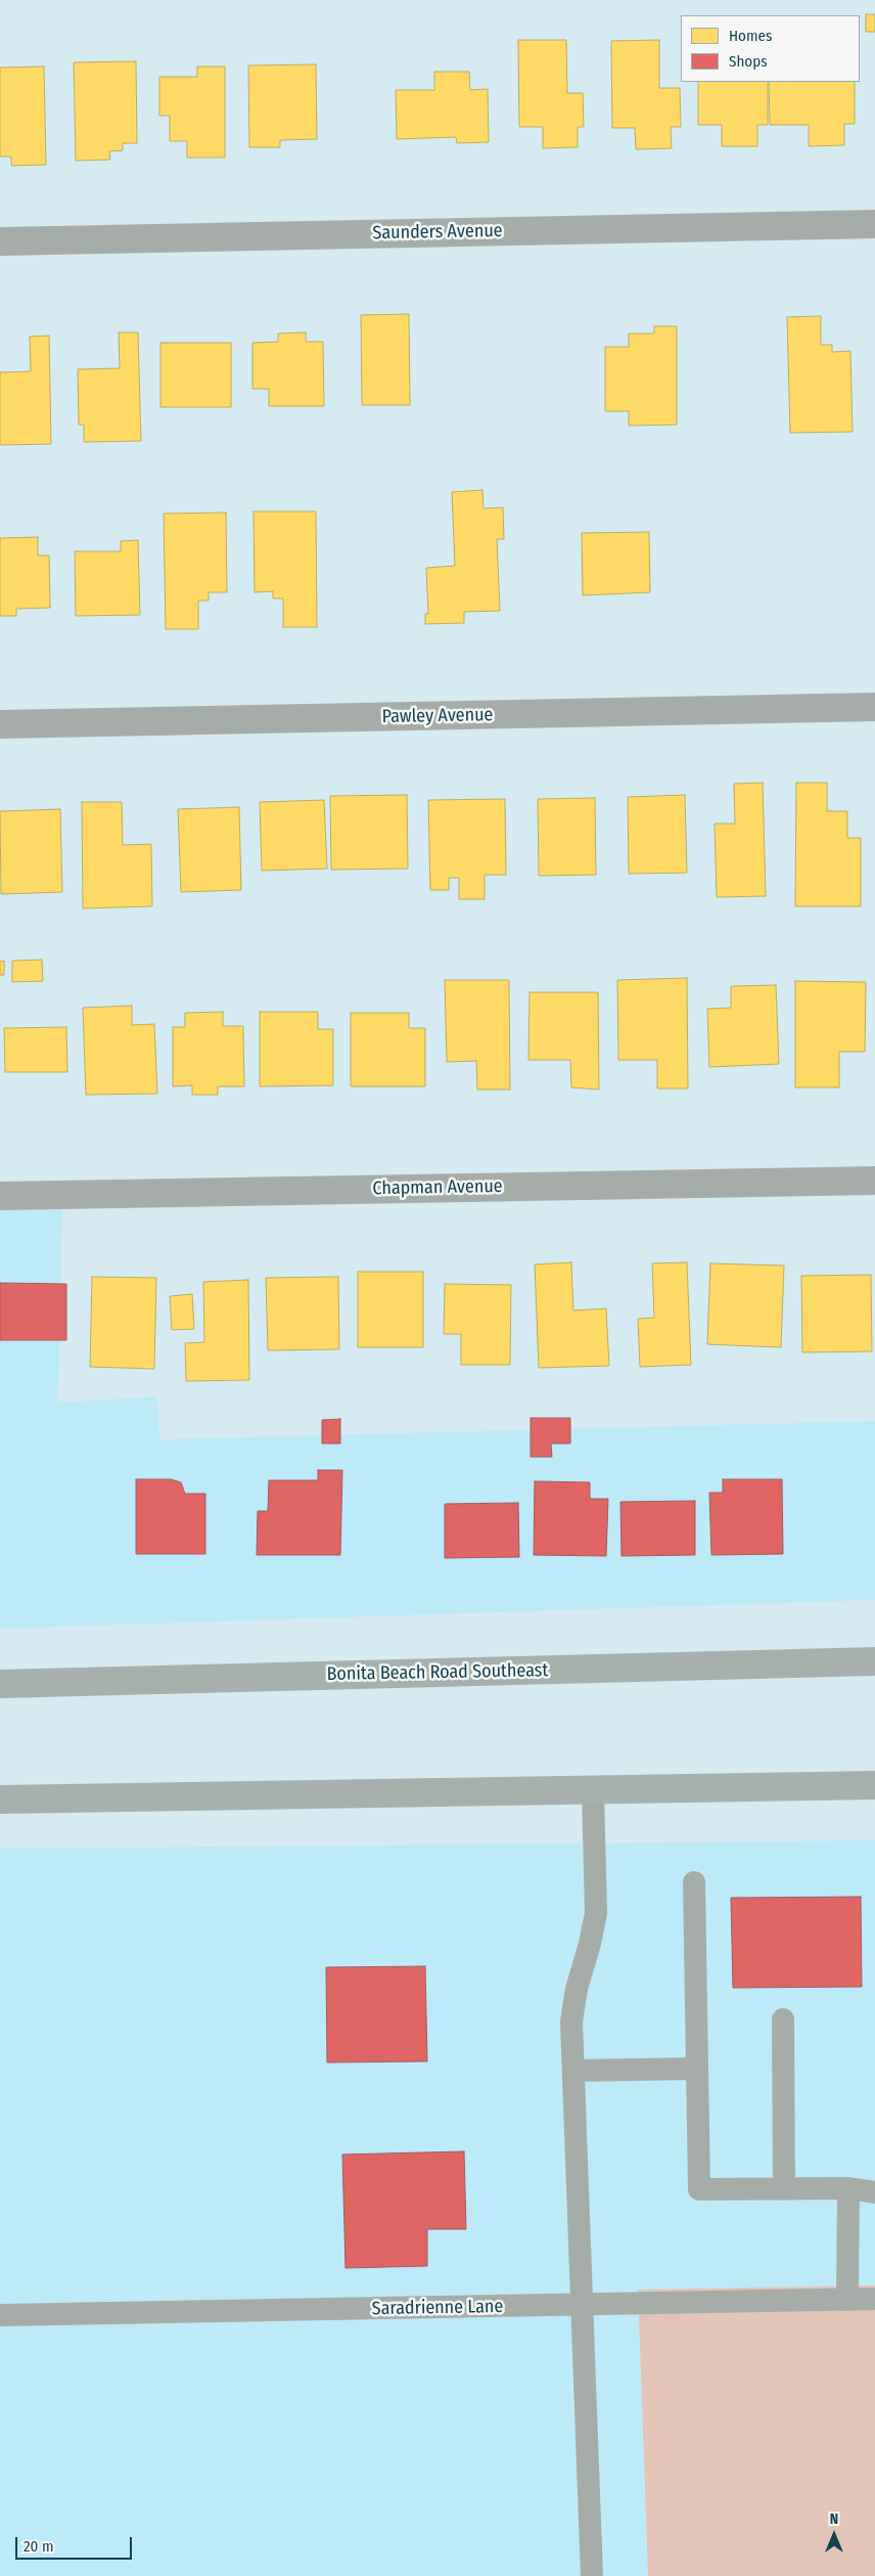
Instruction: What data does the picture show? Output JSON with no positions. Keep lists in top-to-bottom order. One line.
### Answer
{"streets":{"main road":["Bonita Beach Road Southeast"],"street":["Saunders Avenue","Pawley Avenue","Chapman Avenue"],"lane":["Saradrienne Lane"]},"legend":["Homes","Shops"],"scale_bar":"20 m","north":"top"}
